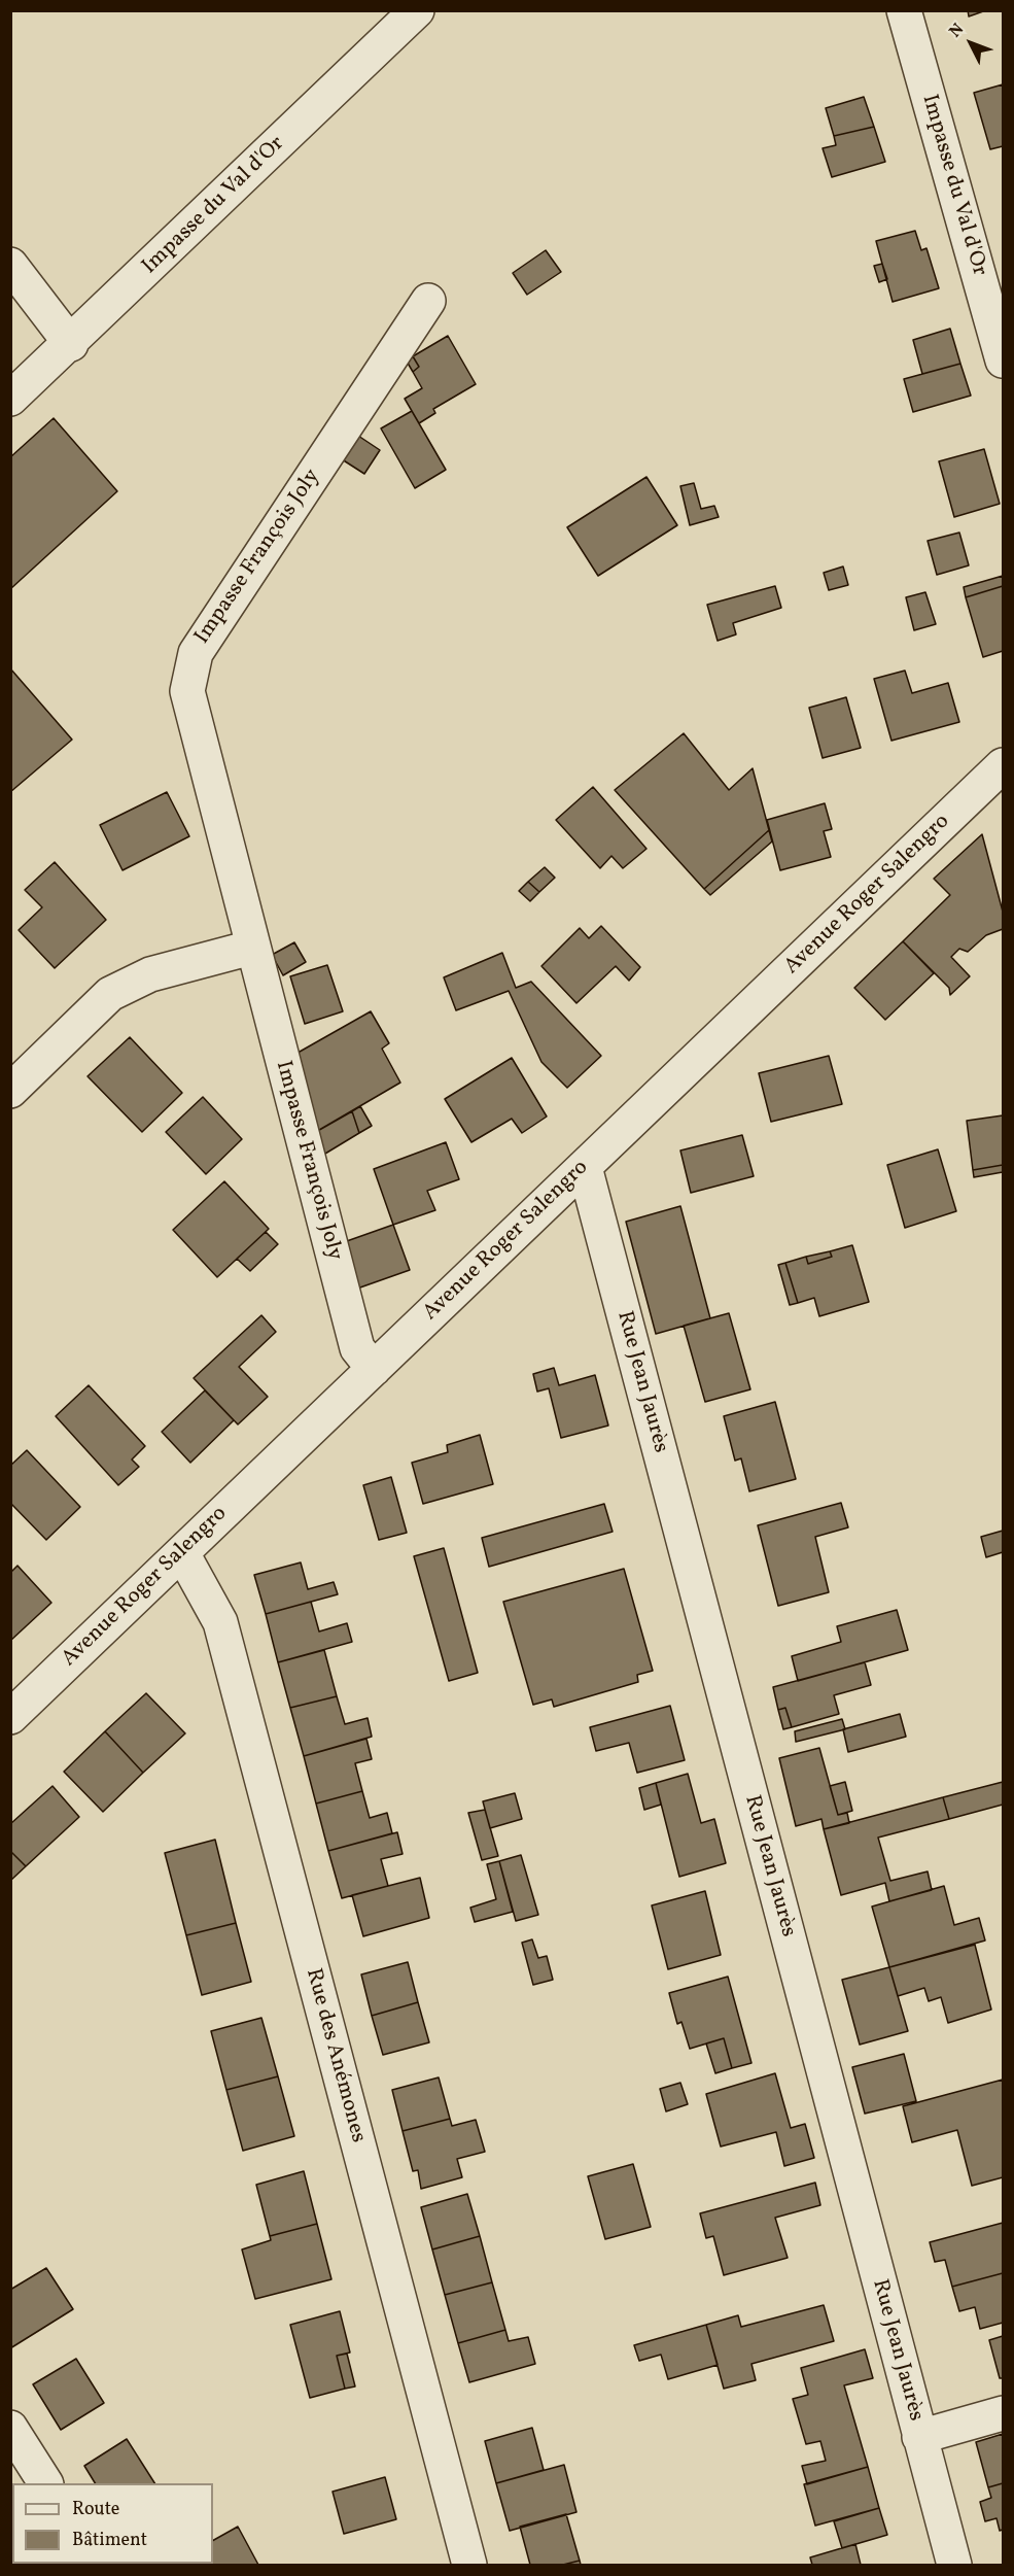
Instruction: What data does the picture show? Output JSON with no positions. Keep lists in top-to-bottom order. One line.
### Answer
{"streets":{"street":["Impasse du Val d'Or","Impasse François Joly","Avenue Roger Salengro","Rue Jean Jaurès","Rue des Anémones"]},"crossings":[["Impasse François Joly","Avenue Roger Salengro"],["Avenue Roger Salengro","Rue Jean Jaurès"],["Avenue Roger Salengro","Rue des Anémones"]],"legend":["Route","Bâtiment"],"north":"top left"}
